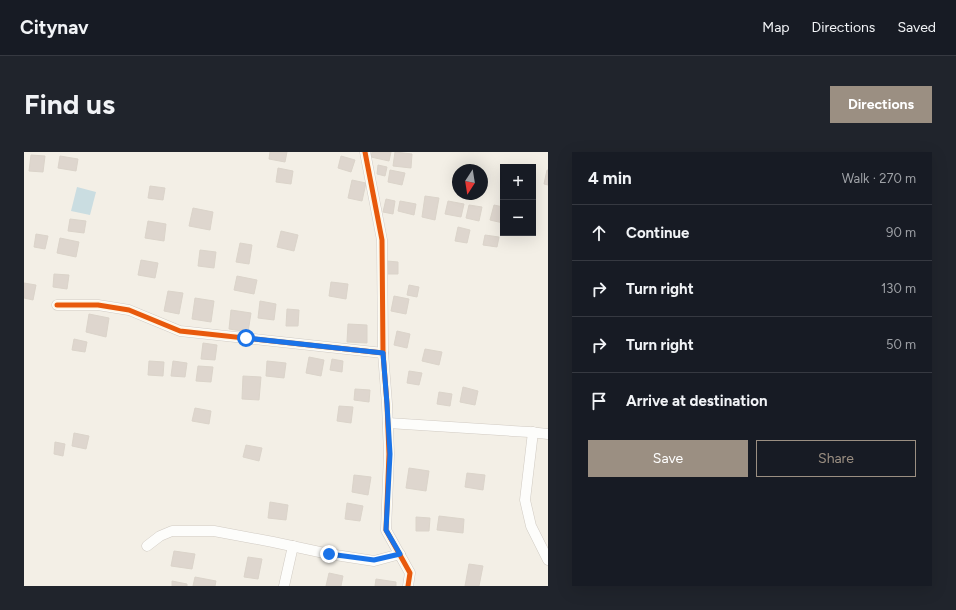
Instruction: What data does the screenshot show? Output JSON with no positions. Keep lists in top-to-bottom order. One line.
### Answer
{"north":"bottom","page":{"header":"Citynav","nav":["Map","Directions","Saved"],"buttons":["Directions",["Save","Share"]],"title":"Find us","heading":["4 min","Walk · 270 m"],"map_buttons":["+","−"],"list":[["Continue","90 m"],["Turn right","130 m"],["Turn right","50 m"],"Arrive at destination"]}}
